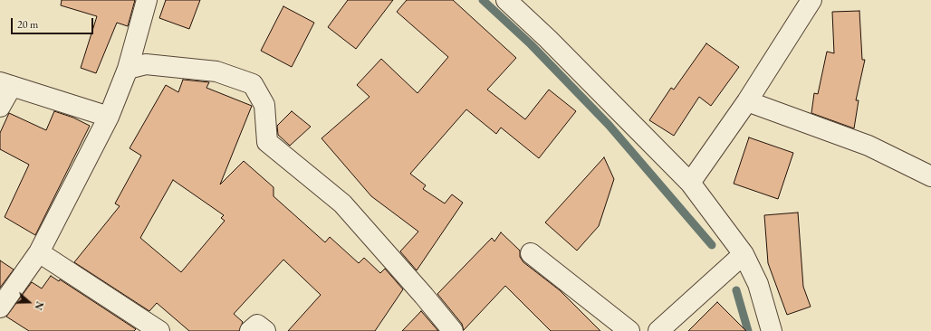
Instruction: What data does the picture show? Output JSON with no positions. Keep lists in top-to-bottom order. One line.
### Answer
{"scale_bar":"20 m","north":"right"}
